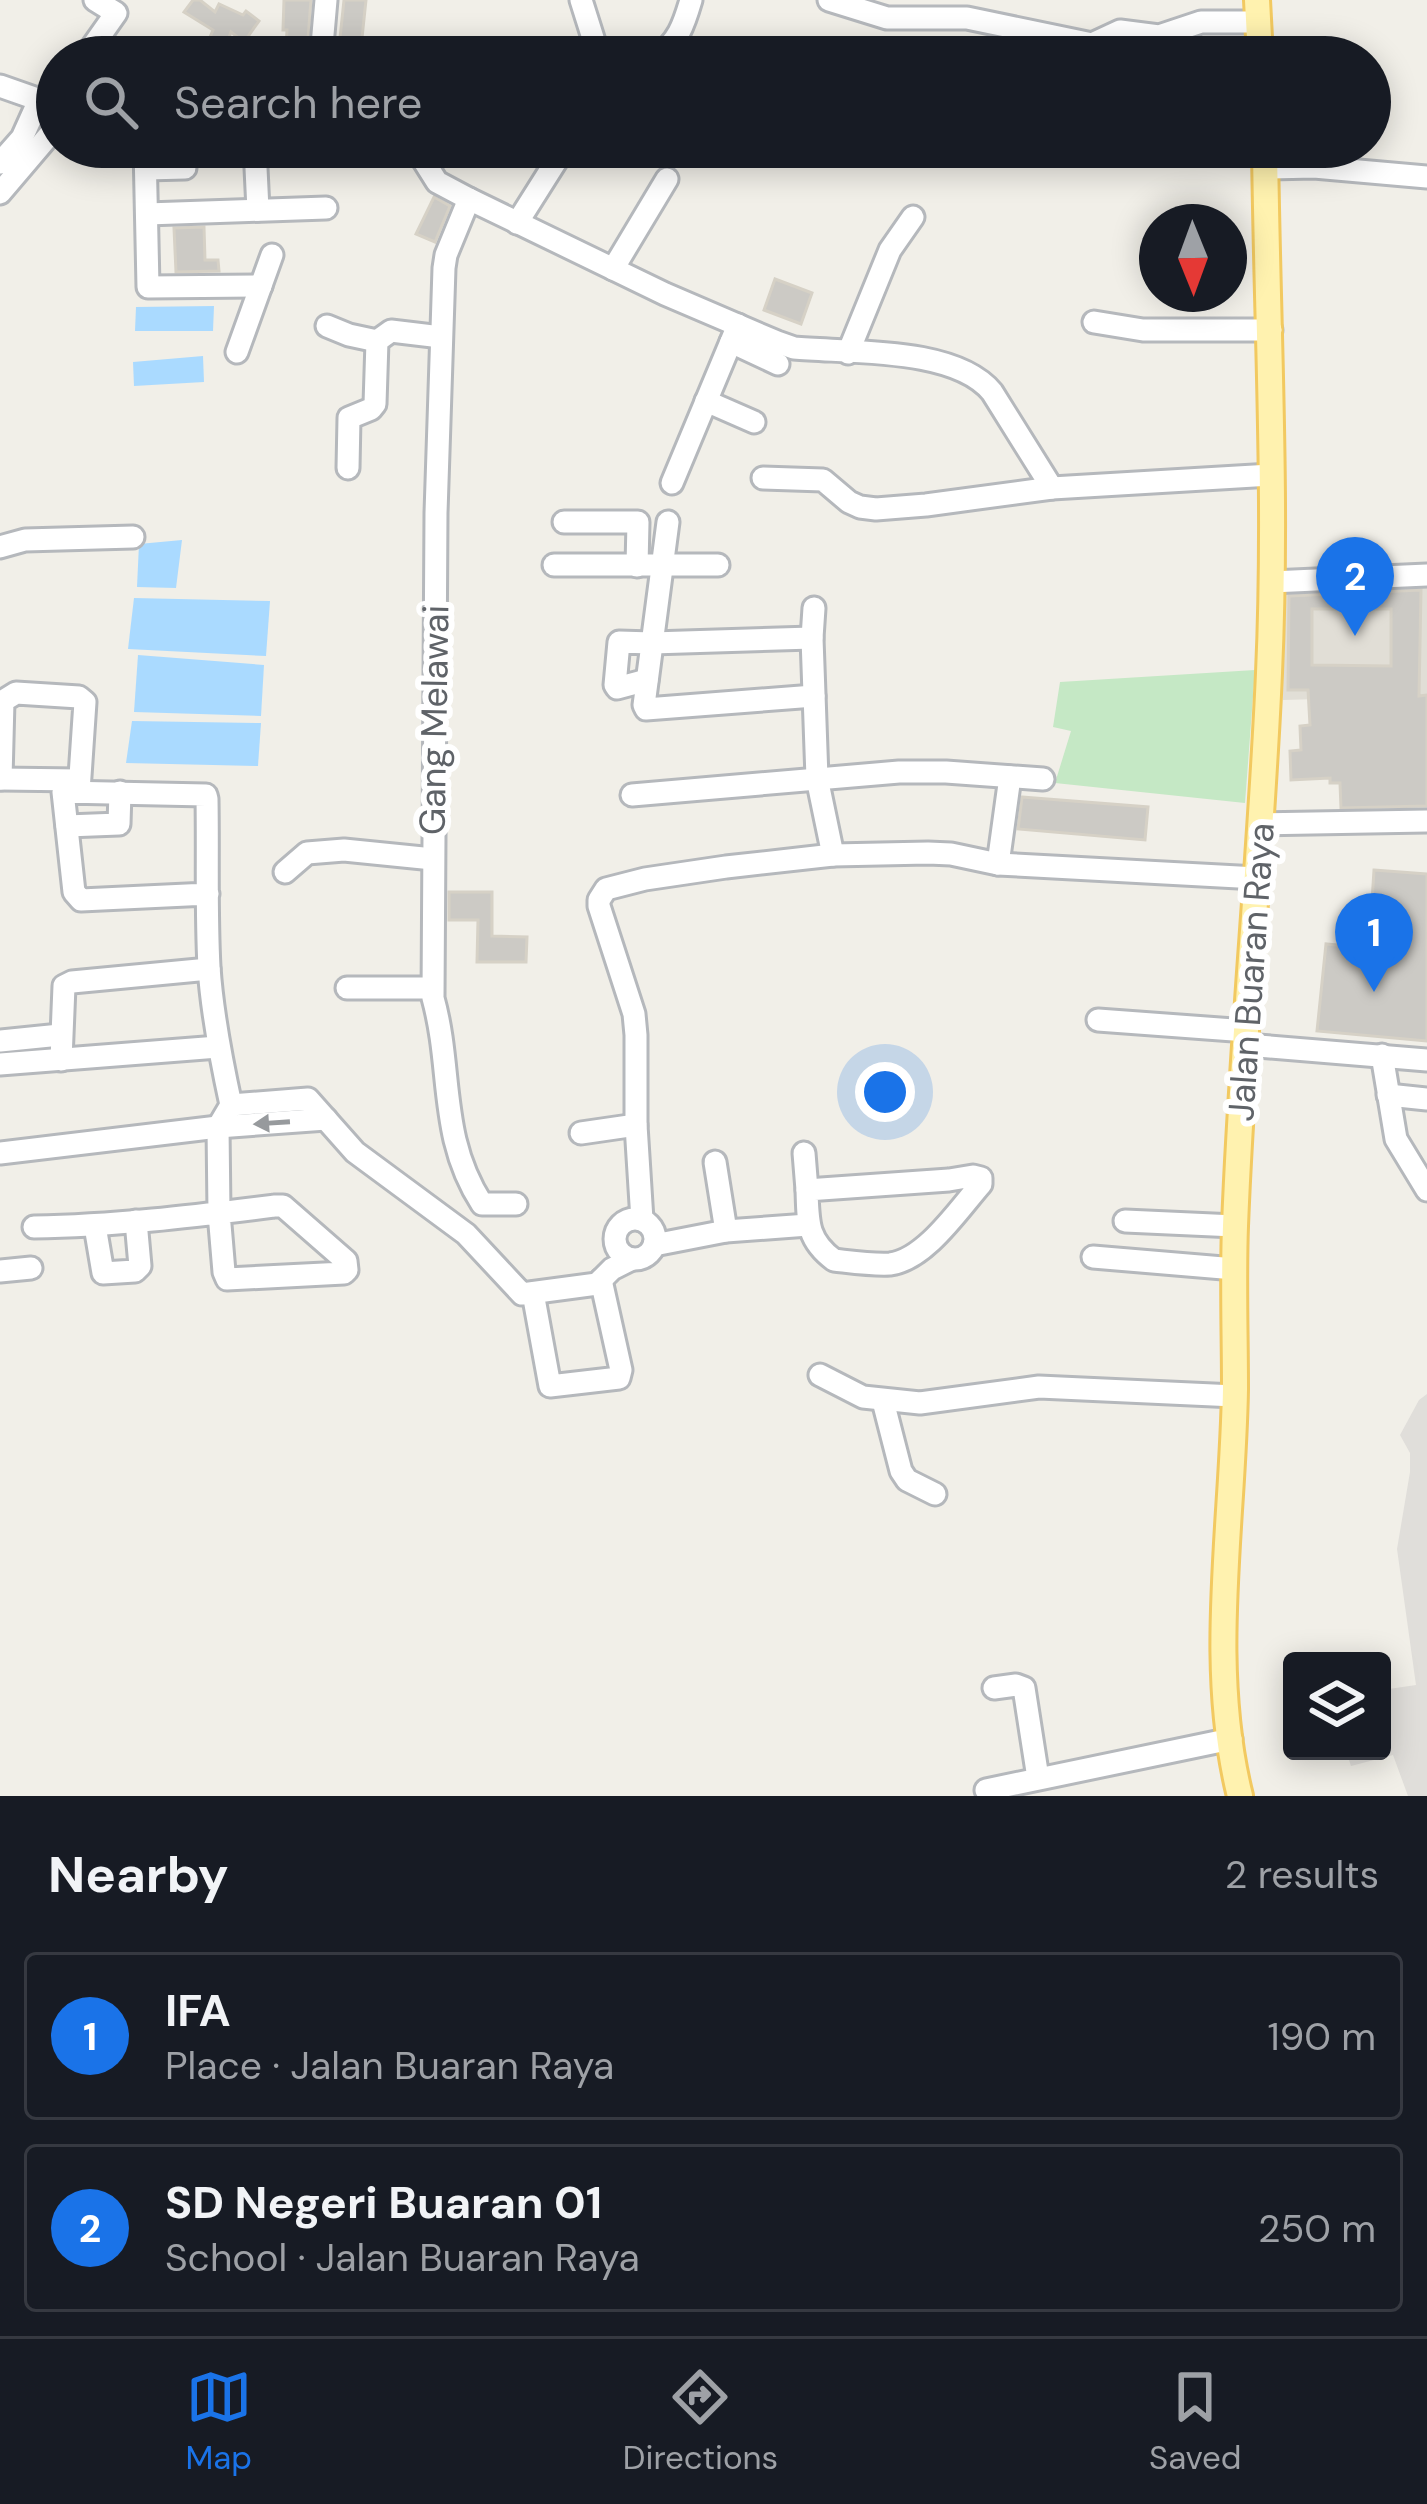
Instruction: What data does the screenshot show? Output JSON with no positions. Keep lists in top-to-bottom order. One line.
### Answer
{"streets":{"main road":["Jalan Buaran Raya"],"street":["Gang Melawai"]},"north":"bottom","page":{"search":"Search here","pins":["2","1"],"heading":["Nearby","2 results"],"list":[{"mark":"1","name":"IFA","note":"Place · Jalan Buaran Raya","value":"190 m"},{"mark":"2","name":"SD Negeri Buaran 01","note":"School · Jalan Buaran Raya","value":"250 m"}],"nav":["Map","Directions","Saved"]}}
